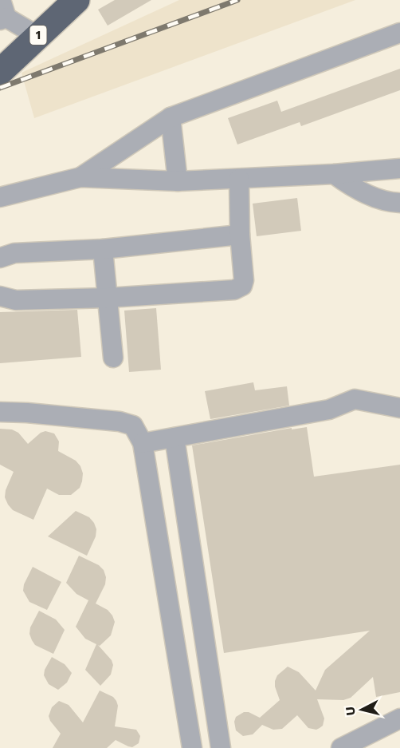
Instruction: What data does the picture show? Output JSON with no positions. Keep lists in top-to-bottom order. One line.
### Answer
{"streets":{"highway":["1"]},"north":"left"}
